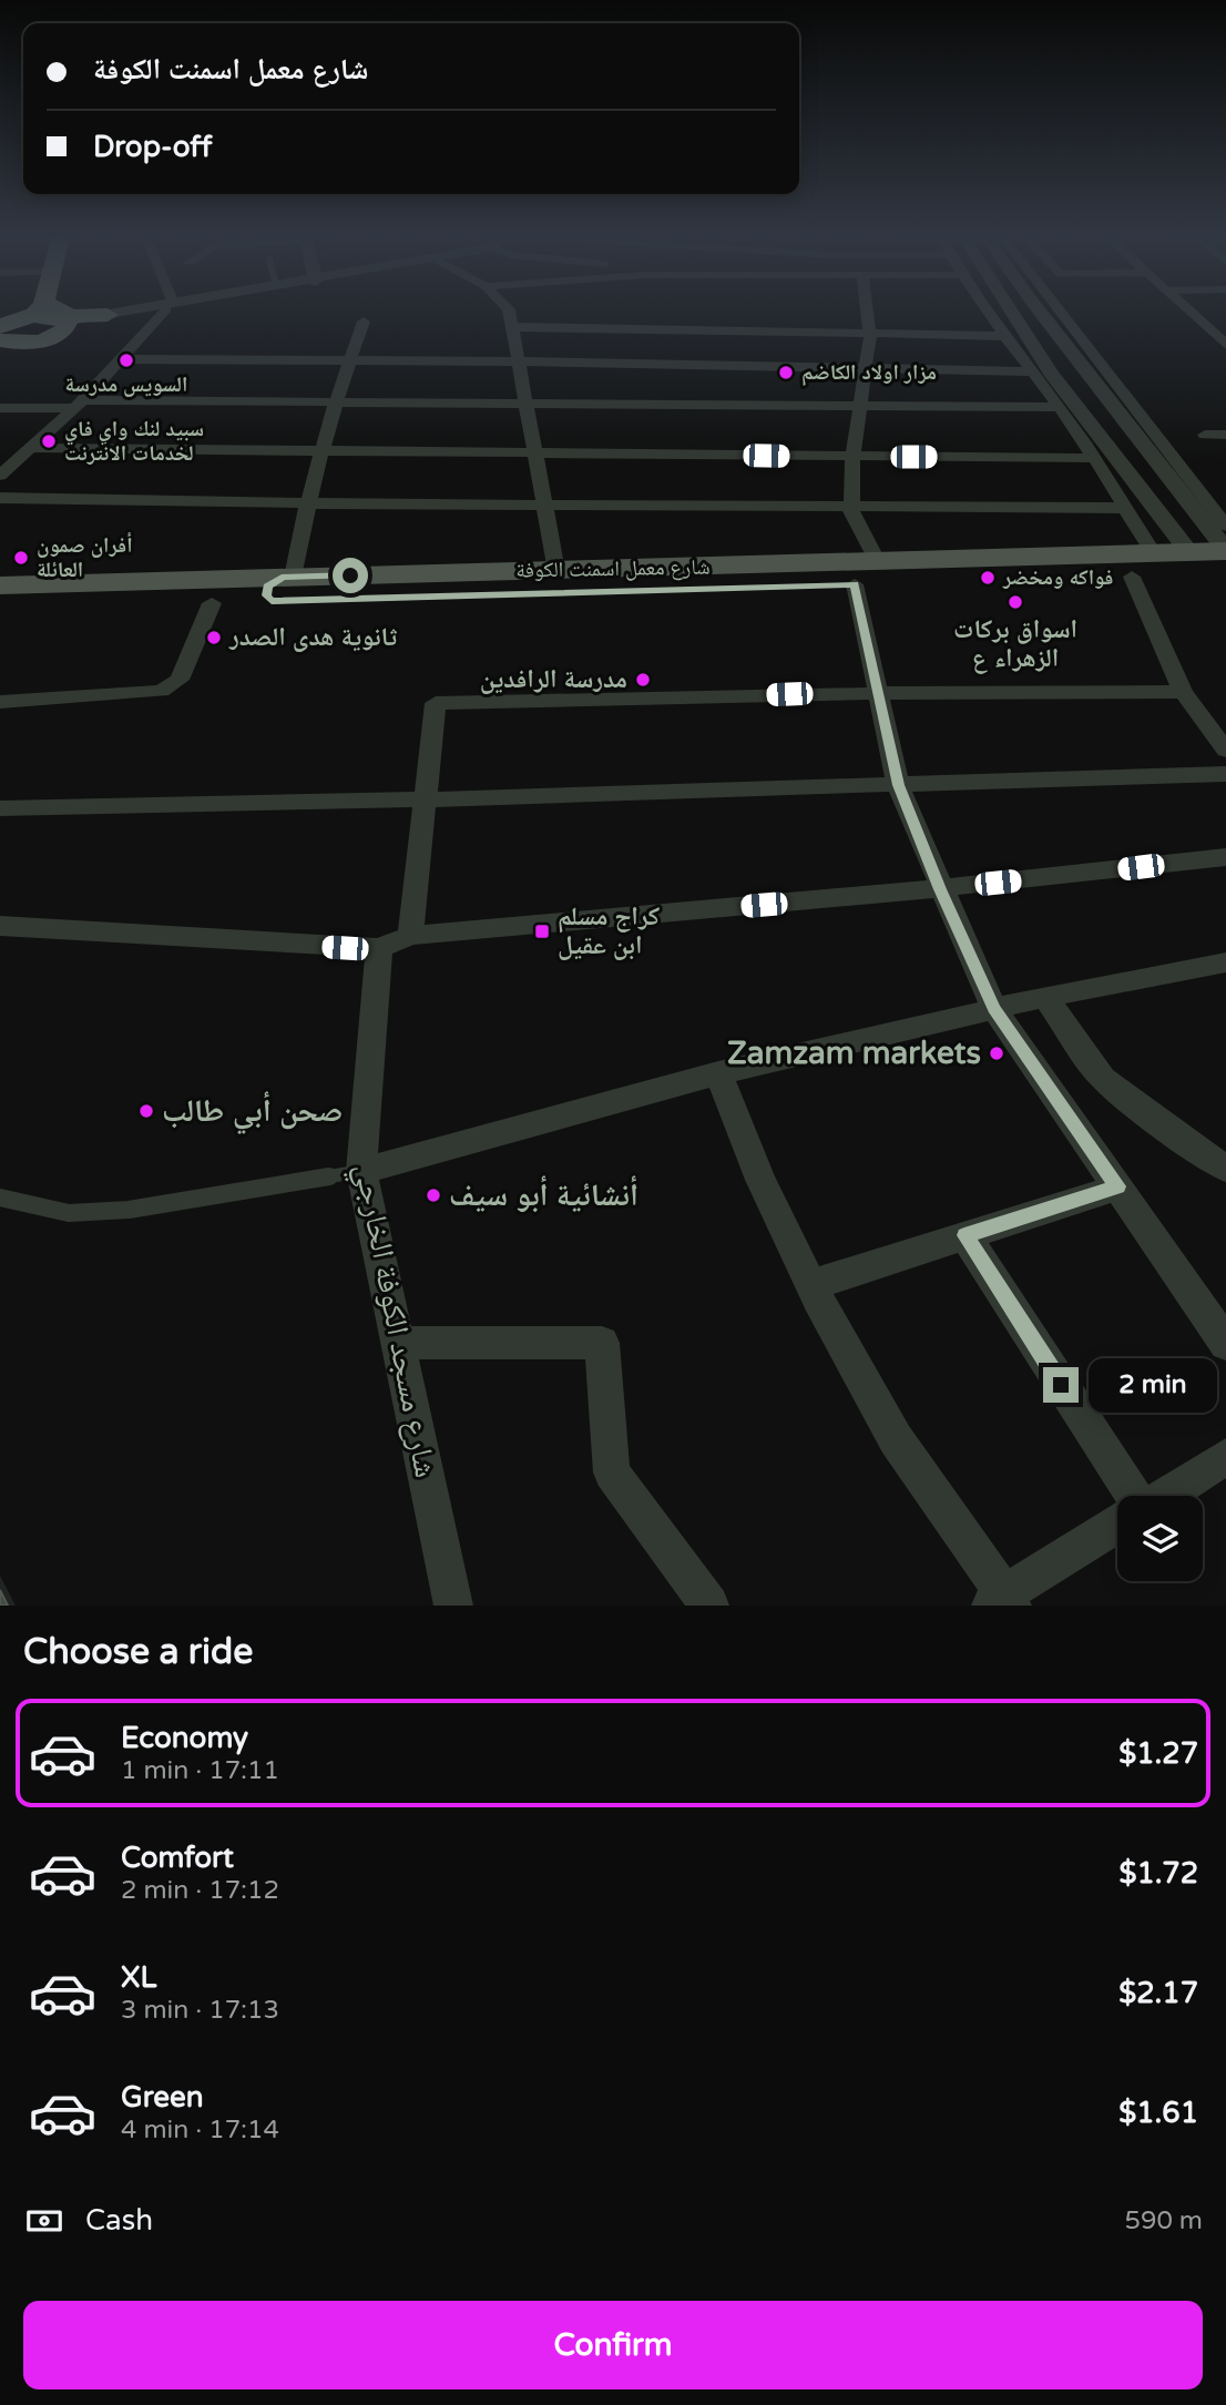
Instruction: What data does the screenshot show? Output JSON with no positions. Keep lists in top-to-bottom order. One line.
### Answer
{"streets":{"main road":["شارع معمل اسمنت الكوفة"],"street":["شارع مسجد الكوفة الخارجي"]},"places":{"other":["السويس مدرسة","مزار اولاد الكاضم","سبيد لنك واي فاي لخدمات الانترنت","أفران صمون العائلة","فواكه ومخضر","اسواق بركات الزهراء ع","ثانوية هدى الصدر","مدرسة الرافدين","Zamzam markets","صحن أبي طالب","أنشائية أبو سيف"],"transit":["كراج مسلم ابن عقيل"]},"page":{"banner":["شارع معمل اسمنت الكوفة","Drop-off"],"bubble":"2 min","heading":"Choose a ride","list":[{"name":"Economy","note":"1 min · 17:11","value":"$1.27"},{"name":"Comfort","note":"2 min · 17:12","value":"$1.72"},{"name":"XL","note":"3 min · 17:13","value":"$2.17"},{"name":"Green","note":"4 min · 17:14","value":"$1.61"}],"pay":["Cash","590 m"],"buttons":"Confirm"}}
